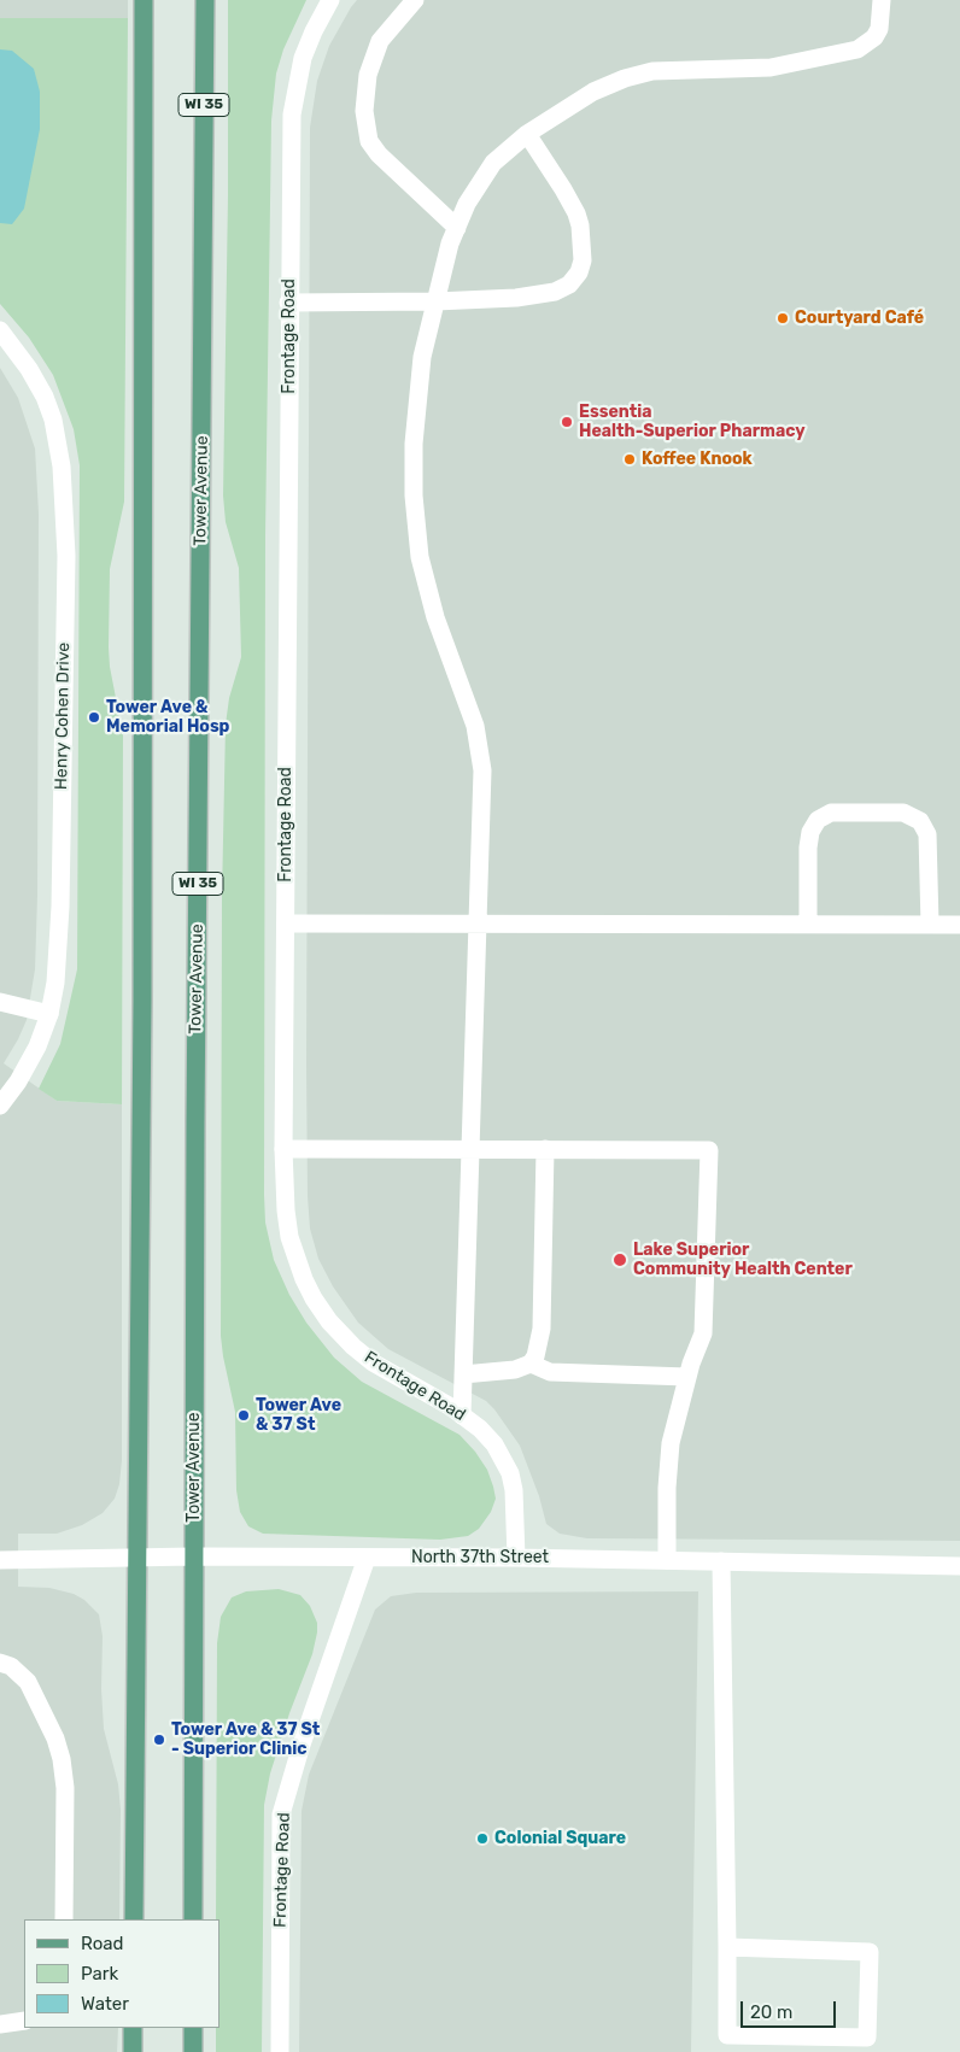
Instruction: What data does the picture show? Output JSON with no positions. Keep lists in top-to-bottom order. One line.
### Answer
{"streets":{"main road":["WI 35","Tower Avenue"],"street":["Frontage Road","Henry Cohen Drive","North 37th Street"]},"crossings":[["Frontage Road","North 37th Street"],["Tower Avenue","North 37th Street"]],"places":["Courtyard Café","Essentia Health-Superior Pharmacy","Koffee Knook","Tower Ave & Memorial Hosp","Lake Superior Community Health Center","Tower Ave & 37 St","Tower Ave & 37 St - Superior Clinic","Colonial Square"],"legend":["Road","Park","Water"],"scale_bar":"20 m"}
